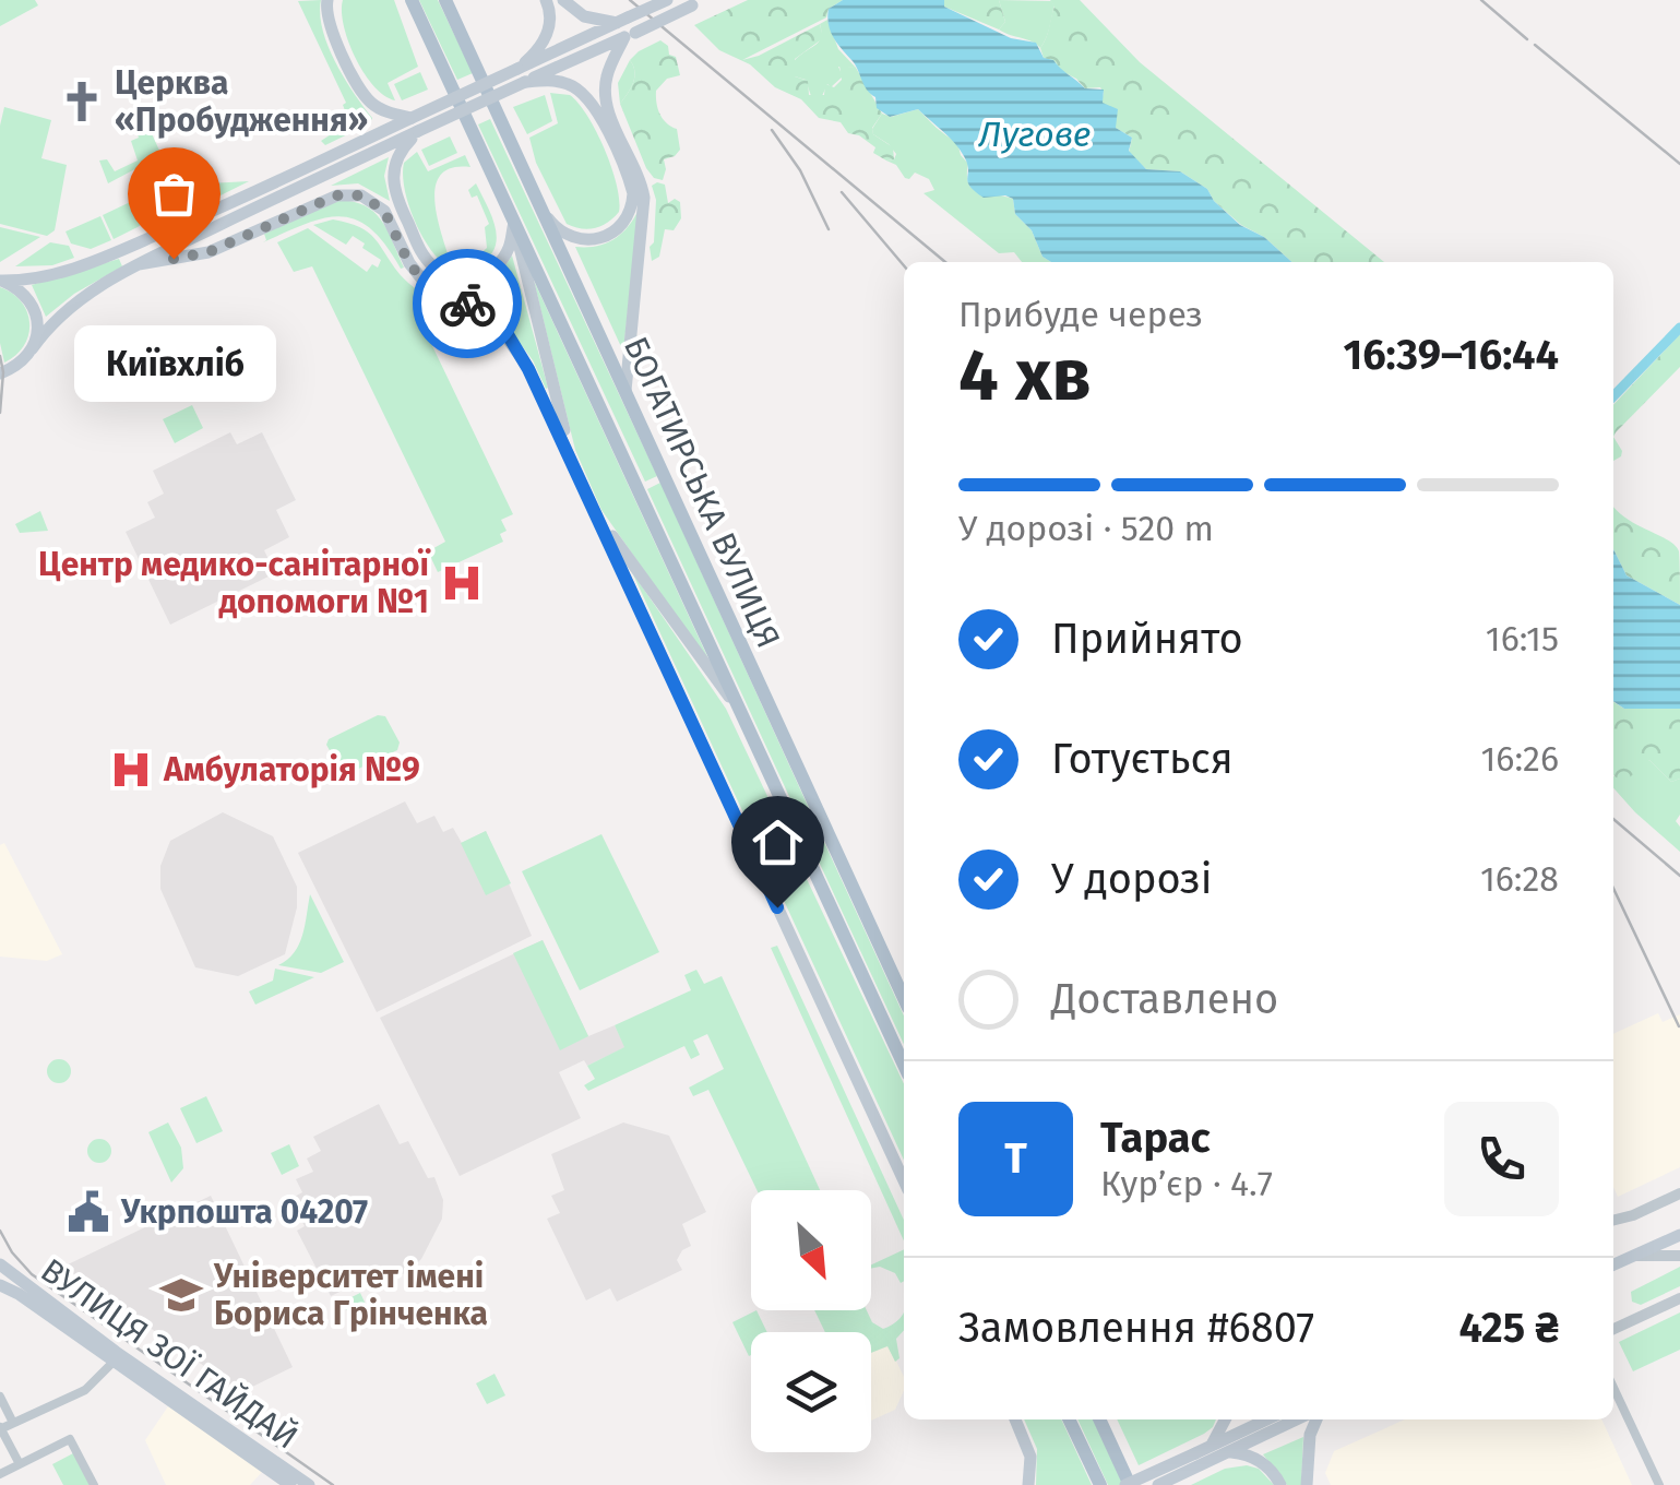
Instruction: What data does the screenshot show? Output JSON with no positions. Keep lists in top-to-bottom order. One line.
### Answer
{"streets":{"main road":["БОГАТИРСЬКА ВУЛИЦЯ","ВУЛИЦЯ ЗОЇ ГАЙДАЙ"]},"water":["Лугове"],"places":{"church":["Церква «Пробудження»"],"other":["Київхліб"],"hospital":["Центр медико-санітарної допомоги №1","Амбулаторія №9"],"public building":["Укрпошта 04207"],"school or university":["Університет імені Бориса Грінченка"]},"north":"bottom right","page":{"heading":["4 хв","Прибуде через","16:39–16:44"],"panel":["Тарас","Кур’єр · 4.7","Замовлення #6807","425 ₴"],"bubble":"Київхліб","bar":"У дорозі · 520 m","list":[["Прийнято","16:15"],["Готується","16:26"],["У дорозі","16:28"],"Доставлено"],"round":"Т"}}
